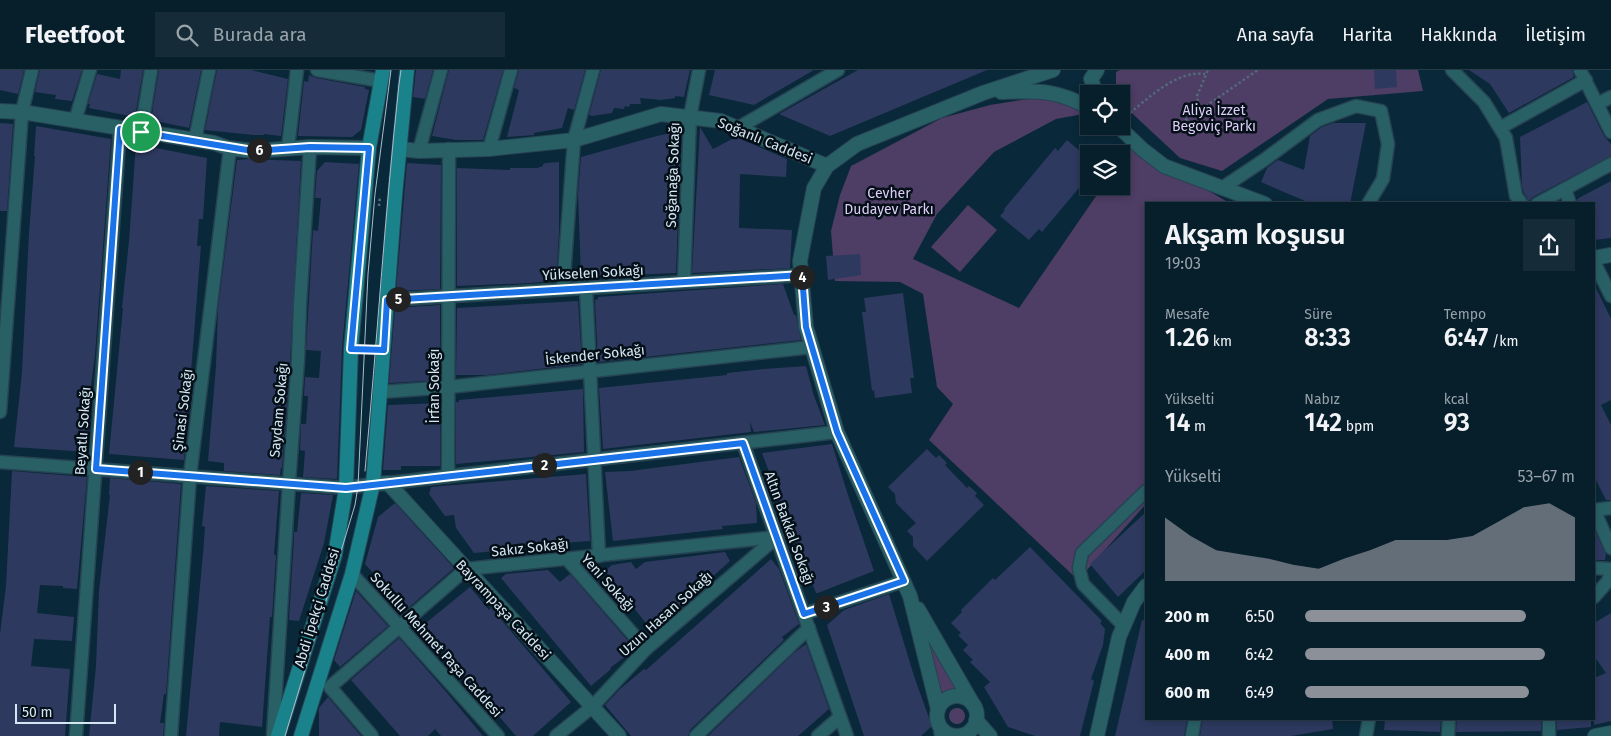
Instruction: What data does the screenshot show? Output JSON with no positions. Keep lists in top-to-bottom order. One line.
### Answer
{"streets":{"main road":["Abdi İpekçi Caddesi"],"street":["Soğanlı Caddesi","Soğanağa Sokağı","Yükselen Sokağı","İskender Sokağı","İrfan Sokağı","Şinasi Sokağı","Saydam Sokağı","Beyatlı Sokağı","Altın Bakkal Sokağı","Sakız Sokağı","Yeni Sokağı","Bayrampaşa Caddesi","Uzun Hasan Sokağı","Sokullu Mehmet Paşa Caddesi"]},"crossings":[["Soğanlı Caddesi","Soğanağa Sokağı"],["Soğanlı Caddesi","İrfan Sokağı"],["Soğanlı Caddesi","Abdi İpekçi Caddesi"],["Soğanağa Sokağı","Yükselen Sokağı"],["Yükselen Sokağı","İrfan Sokağı"],["Yükselen Sokağı","Abdi İpekçi Caddesi"],["İskender Sokağı","İrfan Sokağı"],["İskender Sokağı","Abdi İpekçi Caddesi"],["Altın Bakkal Sokağı","Sakız Sokağı"],["Altın Bakkal Sokağı","Uzun Hasan Sokağı"],["Sakız Sokağı","Yeni Sokağı"],["Sakız Sokağı","Bayrampaşa Caddesi"],["Sakız Sokağı","Uzun Hasan Sokağı"],["Yeni Sokağı","Uzun Hasan Sokağı"],["Abdi İpekçi Caddesi","Sokullu Mehmet Paşa Caddesi"],["Bayrampaşa Caddesi","Uzun Hasan Sokağı"]],"parks":["Aliya İzzet Begoviç Parkı","Cevher Dudayev Parkı"],"scale_bar":"50 m","page":{"header":"Fleetfoot","search":"Burada ara","nav":["Ana sayfa","Harita","Hakkında","İletişim"],"pins":["6","4","5","2","1","3"],"heading":["Akşam koşusu","19:03"],"stats":[["Mesafe","1.26 km"],["Süre","8:33"],["Tempo","6:47 /km"],["Yükselti","14 m"],["Nabız","142 bpm"],["kcal","93"]],"chart":["Yükselti","53–67 m"],"list":[{"name":"200 m","note":"6:50"},{"name":"400 m","note":"6:42"},{"name":"600 m","note":"6:49"}],"scale":"50 m"}}
